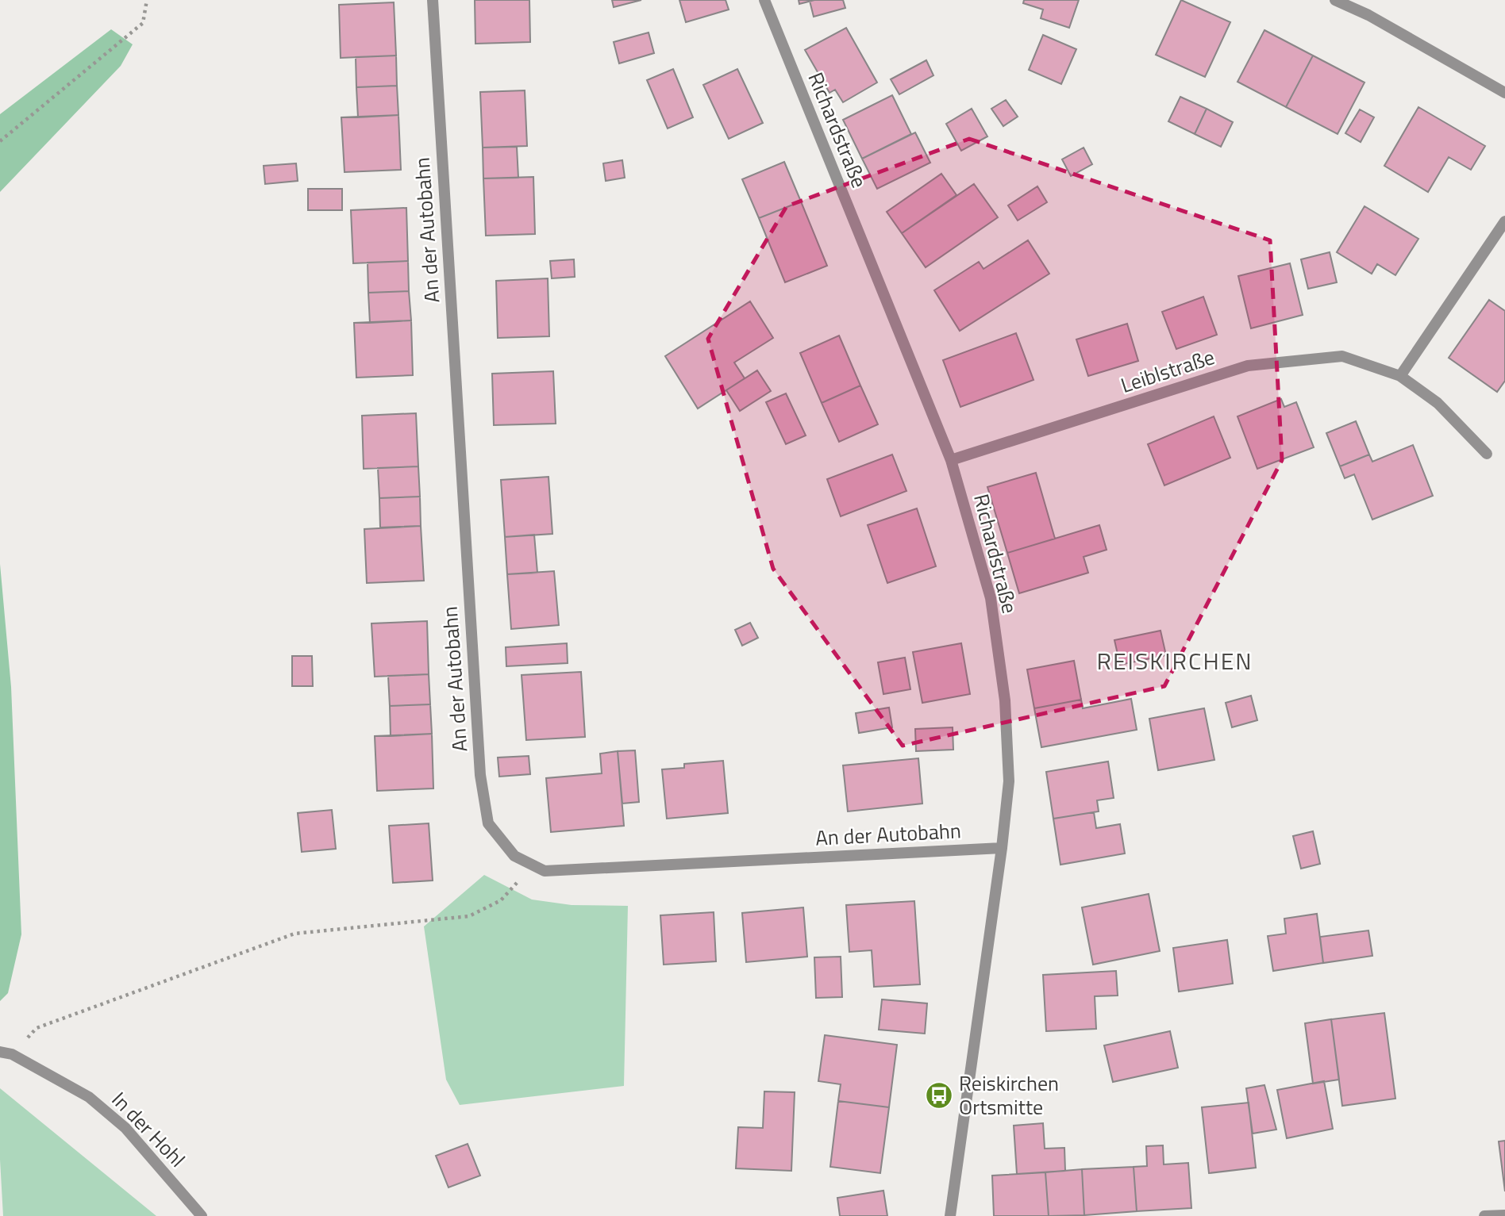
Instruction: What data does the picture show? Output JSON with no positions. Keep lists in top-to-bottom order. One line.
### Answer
{"streets":{"street":["Richardstraße","An der Autobahn","Leiblstraße","In der Hohl"]},"crossings":[["Richardstraße","An der Autobahn"],["Richardstraße","Leiblstraße"]],"districts":["REISKIRCHEN"],"places":{"bus stop":["Reiskirchen Ortsmitte"]}}
